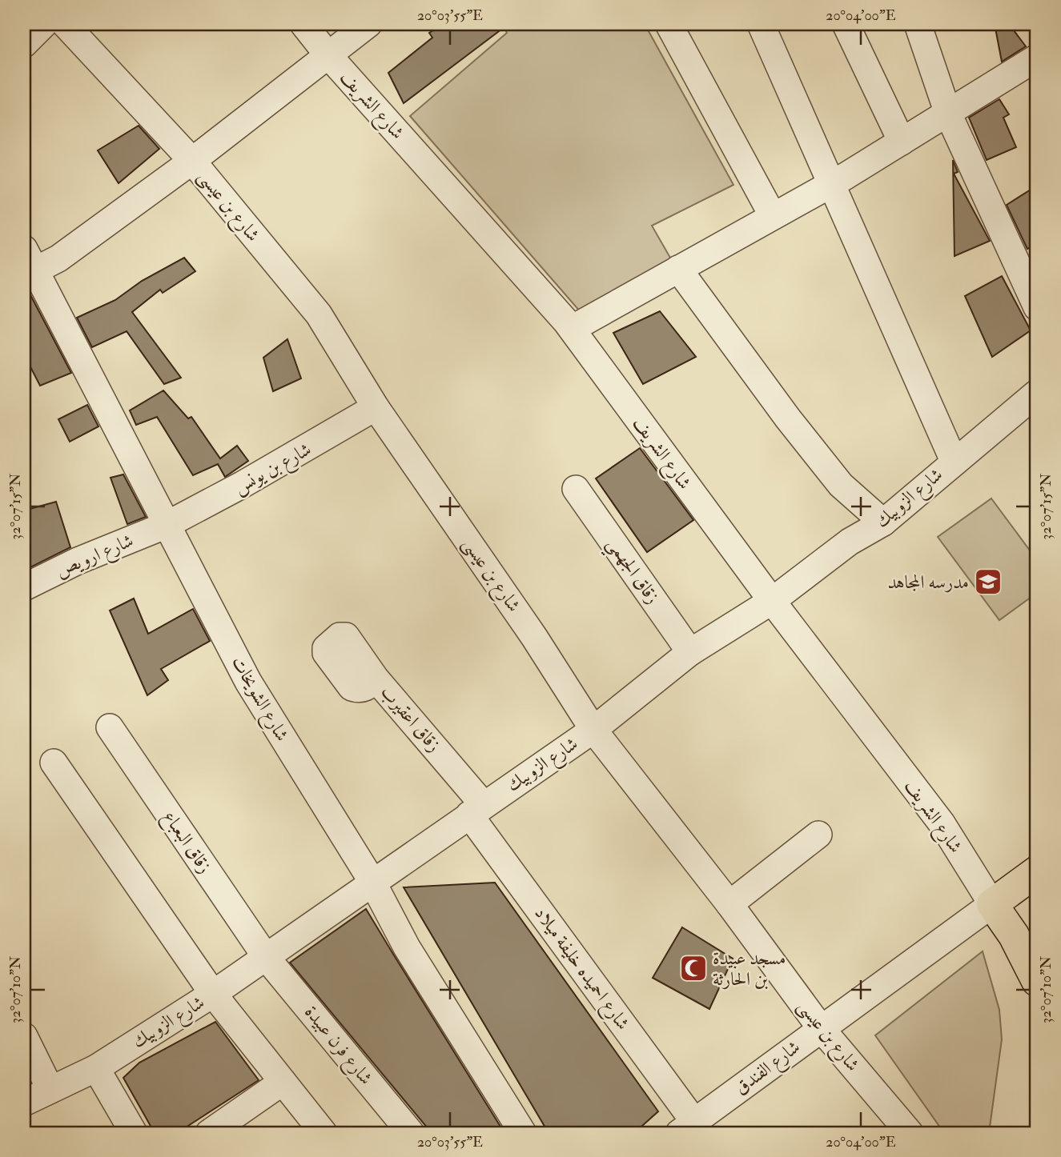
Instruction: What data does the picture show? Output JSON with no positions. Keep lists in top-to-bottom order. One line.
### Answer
{"streets":{"street":["شارع الشريف","شارع بن عيسى","شارع بن يونس","شارع الزوبيك","شارع ارويص","زقاق الجهمي","شارع الشويخات","زقاق اعقيرب","زقاق البعباع","شارع احميده خليفة ميلاد","شارع فرن عبيدة","شارع الفندق"]},"crossings":[["شارع الشريف","شارع الزوبيك"],["شارع الشريف","شارع الفندق"],["شارع بن عيسى","شارع بن يونس"],["شارع بن عيسى","شارع الزوبيك"],["شارع بن عيسى","شارع الفندق"],["شارع بن يونس","شارع ارويص"],["شارع بن يونس","شارع الشويخات"],["شارع الزوبيك","زقاق الجهمي"],["شارع الزوبيك","شارع الشويخات"],["شارع الزوبيك","زقاق اعقيرب"],["شارع الزوبيك","زقاق البعباع"],["شارع الزوبيك","شارع احميده خليفة ميلاد"],["شارع الزوبيك","شارع فرن عبيدة"],["شارع ارويص","شارع الشويخات"],["زقاق اعقيرب","شارع احميده خليفة ميلاد"],["زقاق البعباع","شارع فرن عبيدة"],["شارع احميده خليفة ميلاد","شارع الفندق"]],"places":{"school or university":["مدرسه المجاهد"],"mosque":["مسجد عبيدة بن الحارثة"]},"coordinates":["20°03'55\"E","20°04'00\"E","32°07'15\"N","32°07'10\"N"]}
